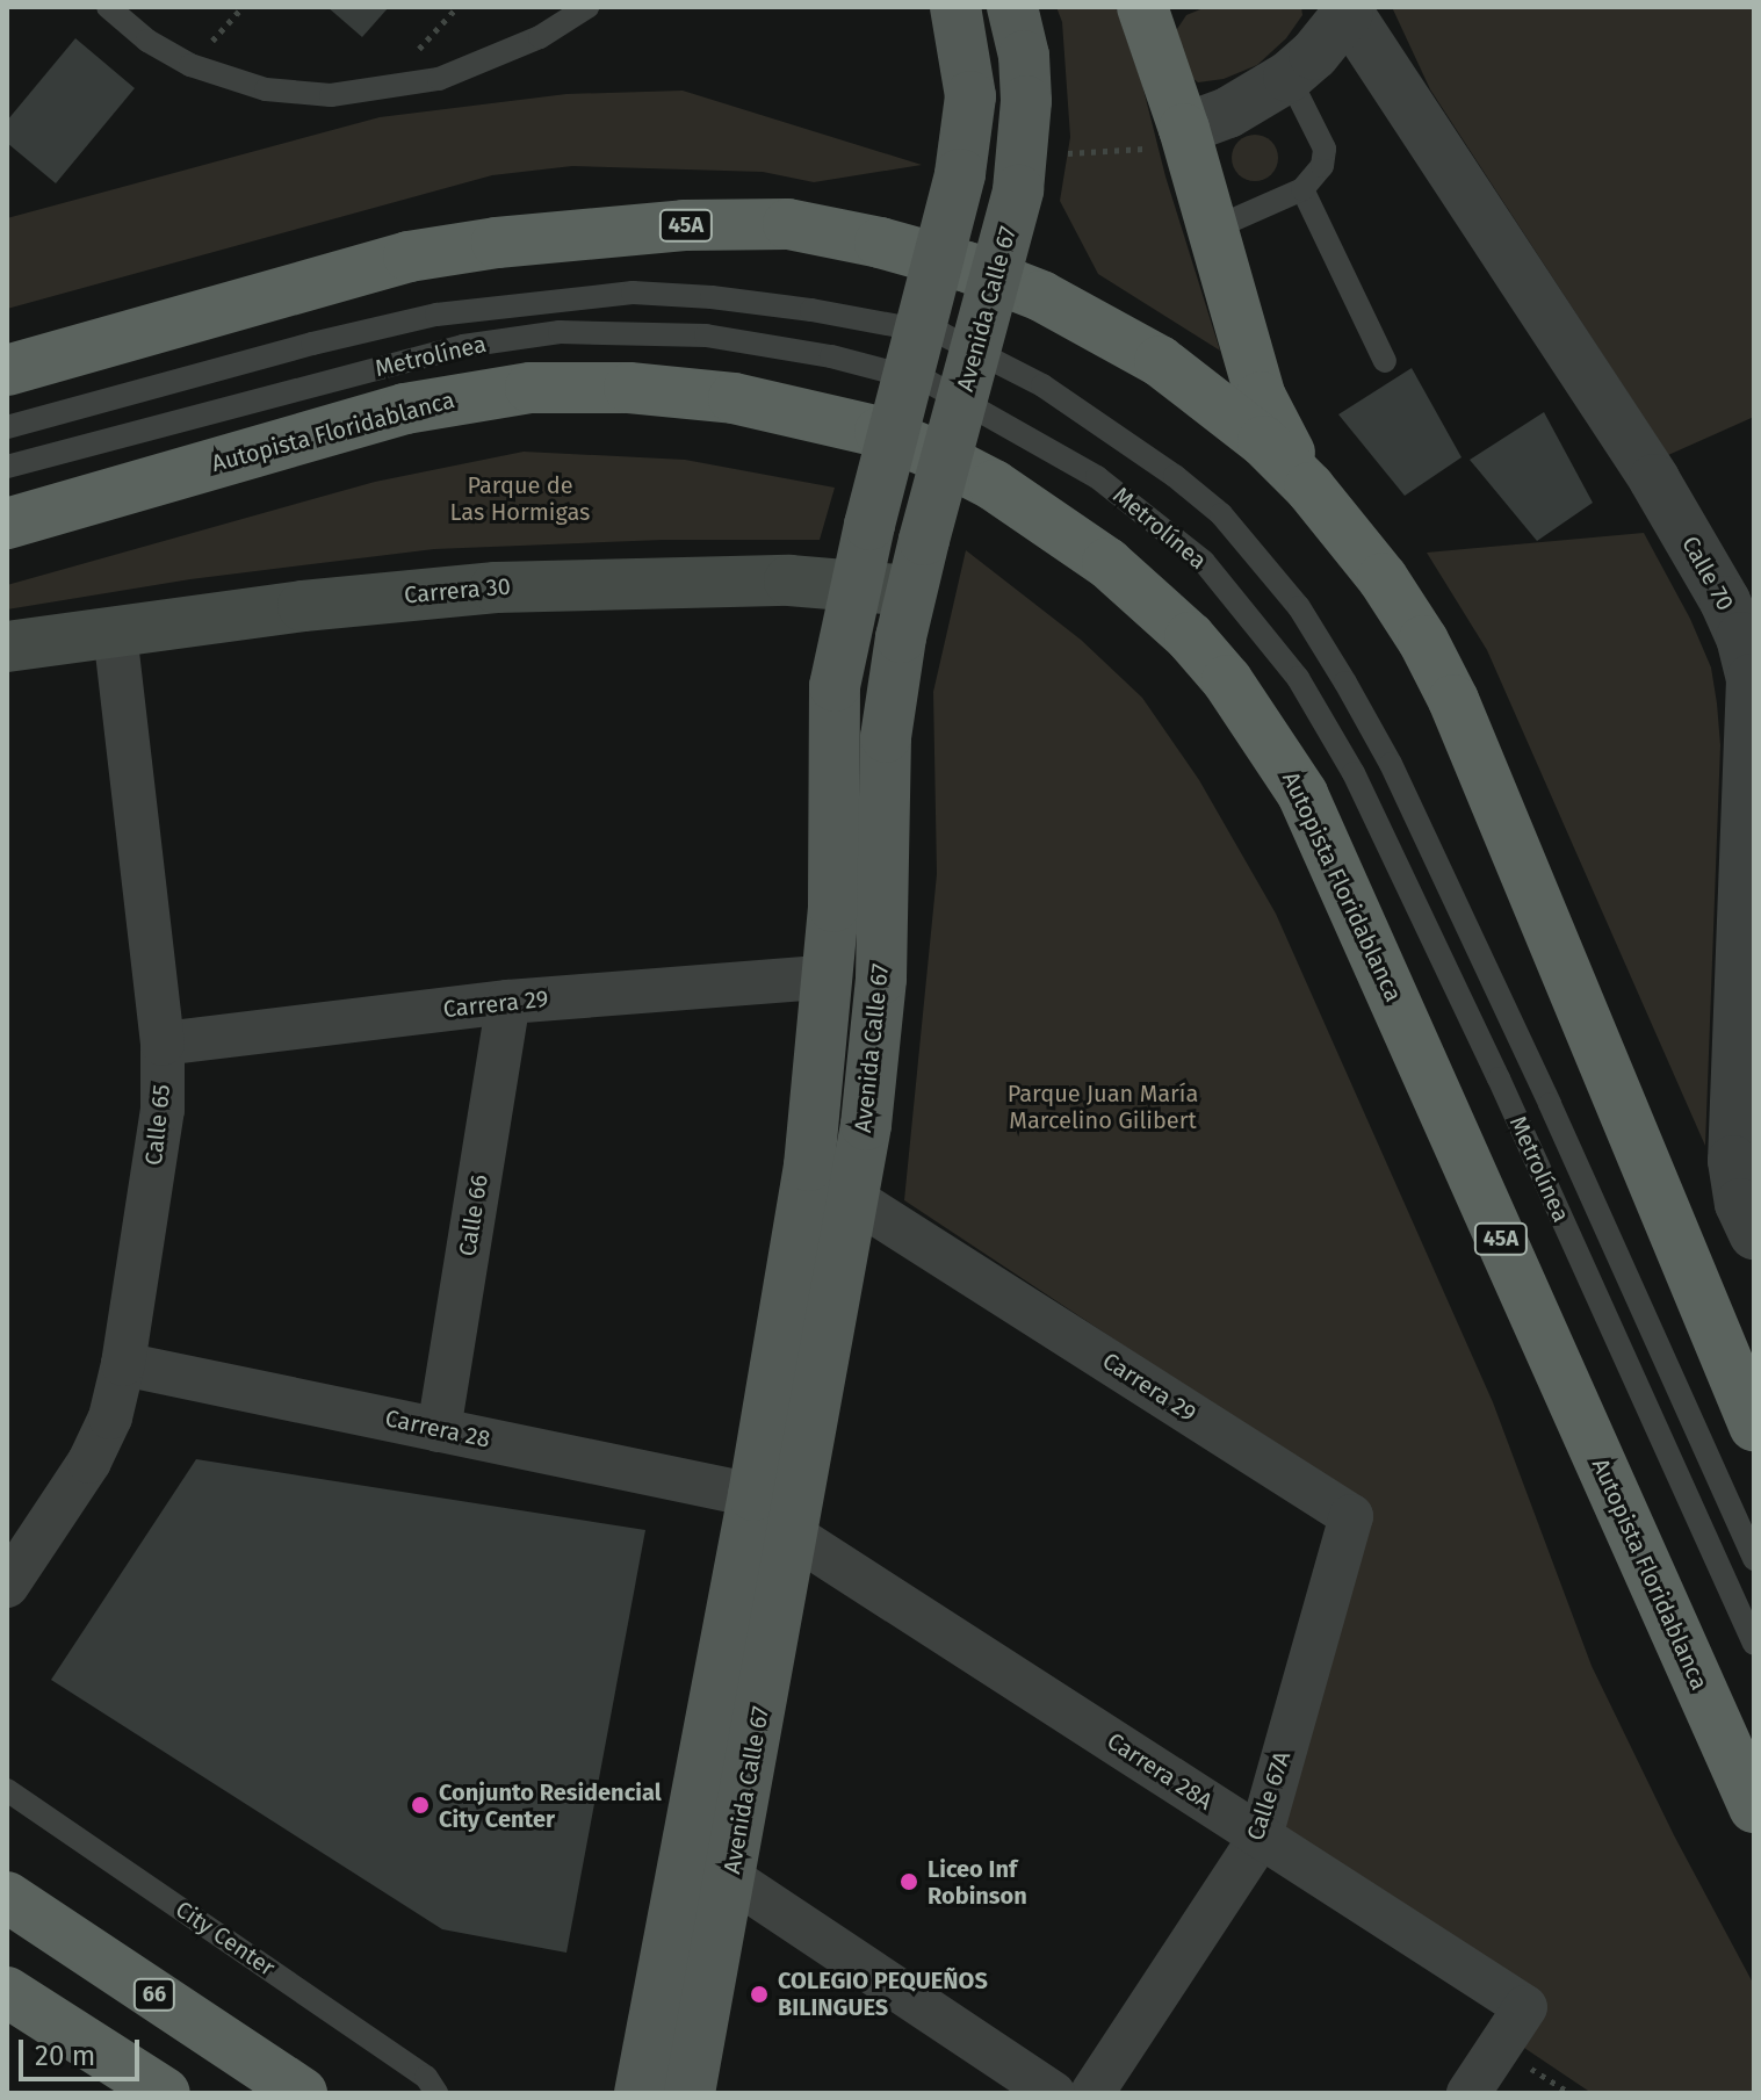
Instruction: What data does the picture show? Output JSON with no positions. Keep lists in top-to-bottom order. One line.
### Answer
{"streets":{"highway":["45A","Autopista Floridablanca","66"],"main road":["Avenida Calle 67","Carrera 30"],"street":["Calle 70","Carrera 29","Calle 65","Calle 66","Carrera 28","Carrera 28A","Calle 67A"],"lane":["Metrolínea","City Center"]},"crossings":[["Avenida Calle 67","Carrera 30"],["Avenida Calle 67","Carrera 29"],["Avenida Calle 67","Carrera 28"],["Avenida Calle 67","Carrera 28A"],["Carrera 30","Calle 65"],["Carrera 29","Calle 65"],["Carrera 29","Calle 66"],["Carrera 29","Calle 67A"],["Calle 65","Carrera 28"],["Calle 66","Carrera 28"],["Carrera 28A","Calle 67A"]],"parks":["Parque de Las Hormigas","Parque Juan María Marcelino Gilibert"],"places":["Conjunto Residencial City Center","Liceo Inf Robinson","COLEGIO PEQUEÑOS BILINGUES"],"scale_bar":"20 m"}
